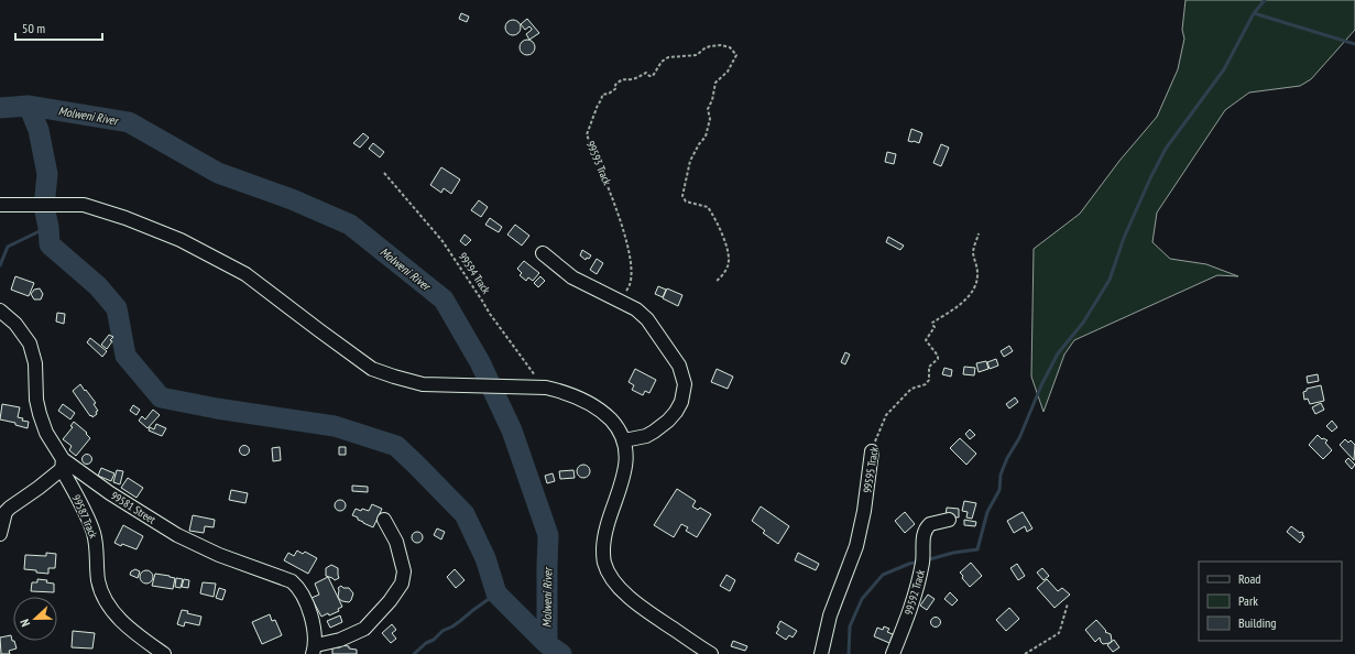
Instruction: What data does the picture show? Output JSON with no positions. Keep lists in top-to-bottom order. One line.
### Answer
{"streets":{"street":["99595 Track","99581 Street","99587 Track","99592 Track"],"path":["99593 Track","99594 Track"]},"crossings":[["99581 Street","99587 Track"]],"water":["Molweni River"],"legend":["Road","Park","Building"],"scale_bar":"50 m","north":"left"}
